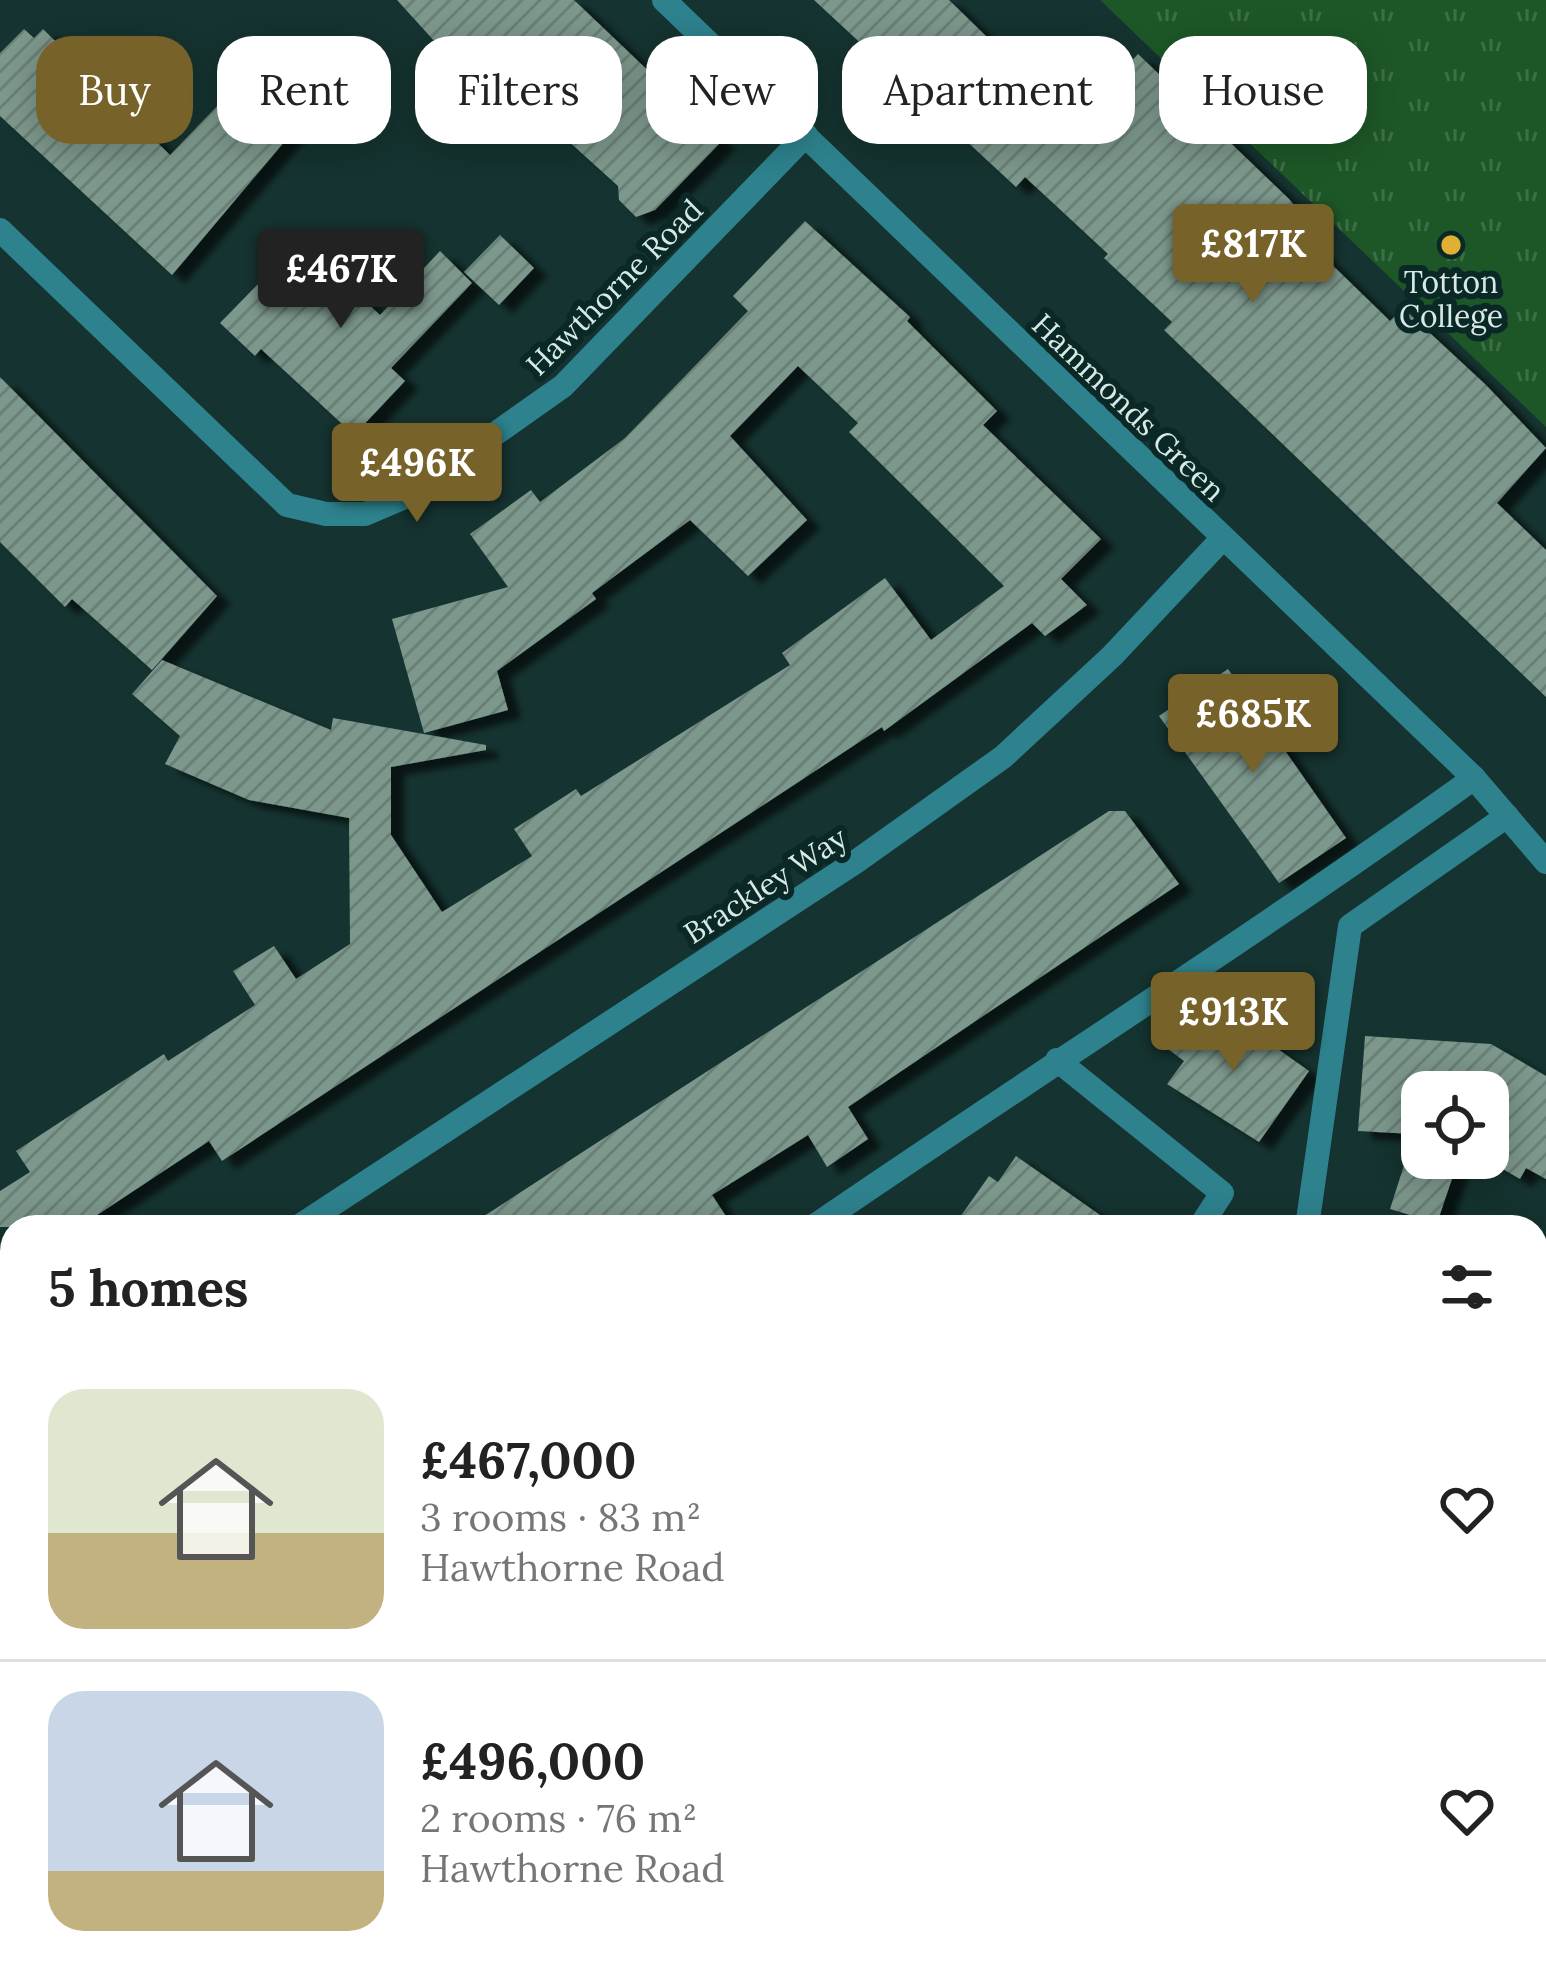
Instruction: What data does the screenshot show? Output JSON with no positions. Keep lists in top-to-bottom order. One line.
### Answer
{"streets":{"street":["Hawthorne Road","Hammonds Green","Brackley Way"]},"crossings":[["Hammonds Green","Brackley Way"]],"places":["Totton College"],"page":{"chip":["Buy","Rent","Filters","New","Apartment","House"],"price":["£817K","£467K","£496K","£685K","£913K"],"heading":"5 homes","list":[{"name":"£467,000","note":"3 rooms · 83 m² · Hawthorne Road"},{"name":"£496,000","note":"2 rooms · 76 m² · Hawthorne Road"}]}}
